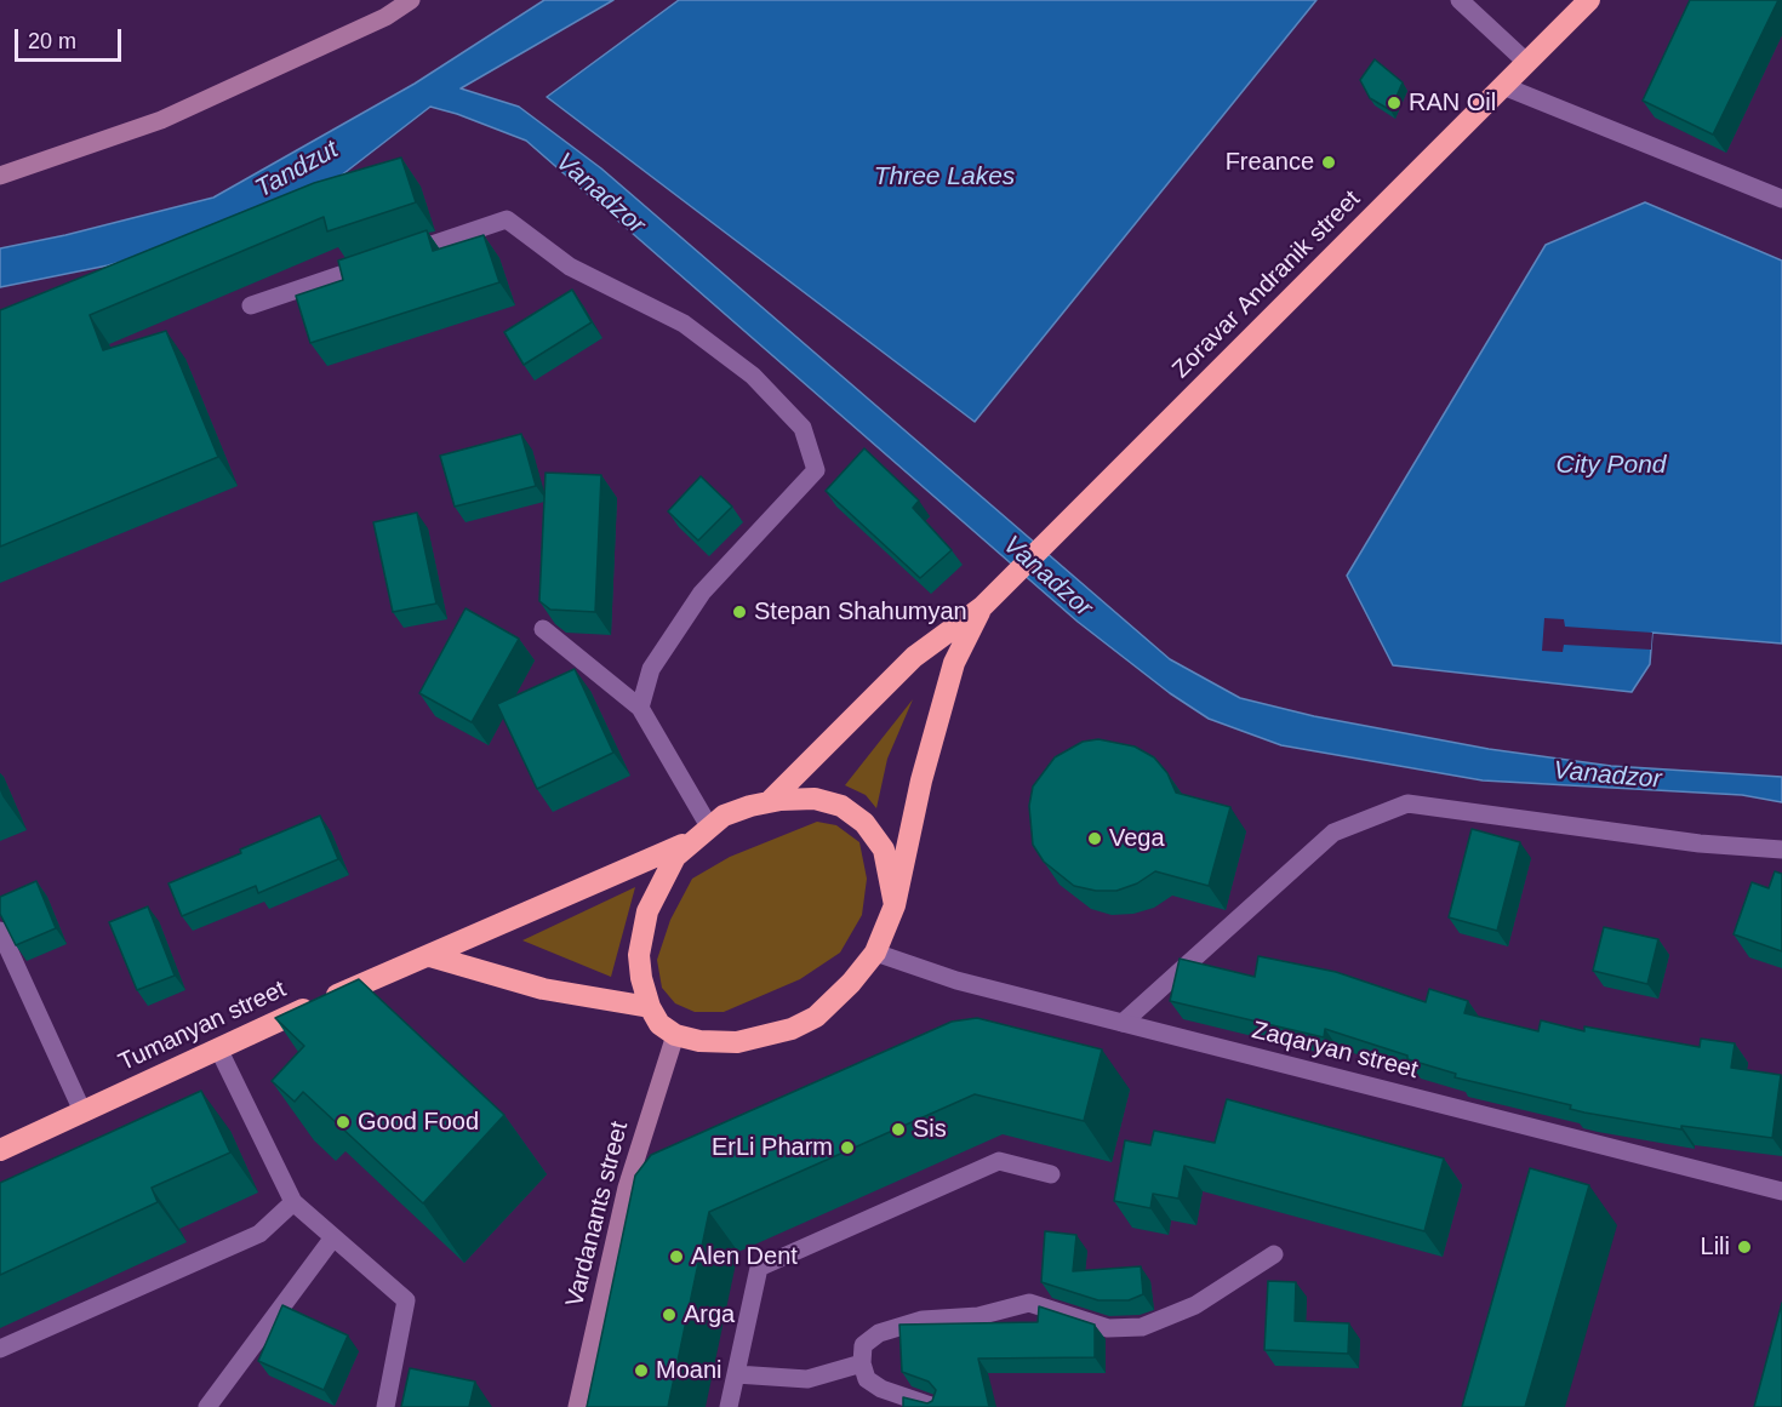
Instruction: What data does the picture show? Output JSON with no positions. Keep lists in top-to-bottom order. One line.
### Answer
{"streets":{"highway":["Zoravar Andranik street","Tumanyan street"],"street":["Zaqaryan street","Vardanants street"]},"crossings":[["Tumanyan street","Zaqaryan street"],["Tumanyan street","Vardanants street"],["Zaqaryan street","Vardanants street"]],"water":["Tandzut","Three Lakes","Vanadzor","City Pond"],"places":["RAN Oil","Freance","Stepan Shahumyan","Vega","Good Food","Sis","ErLi Pharm","Lili","Alen Dent","Arga","Moani"],"scale_bar":"20 m"}
